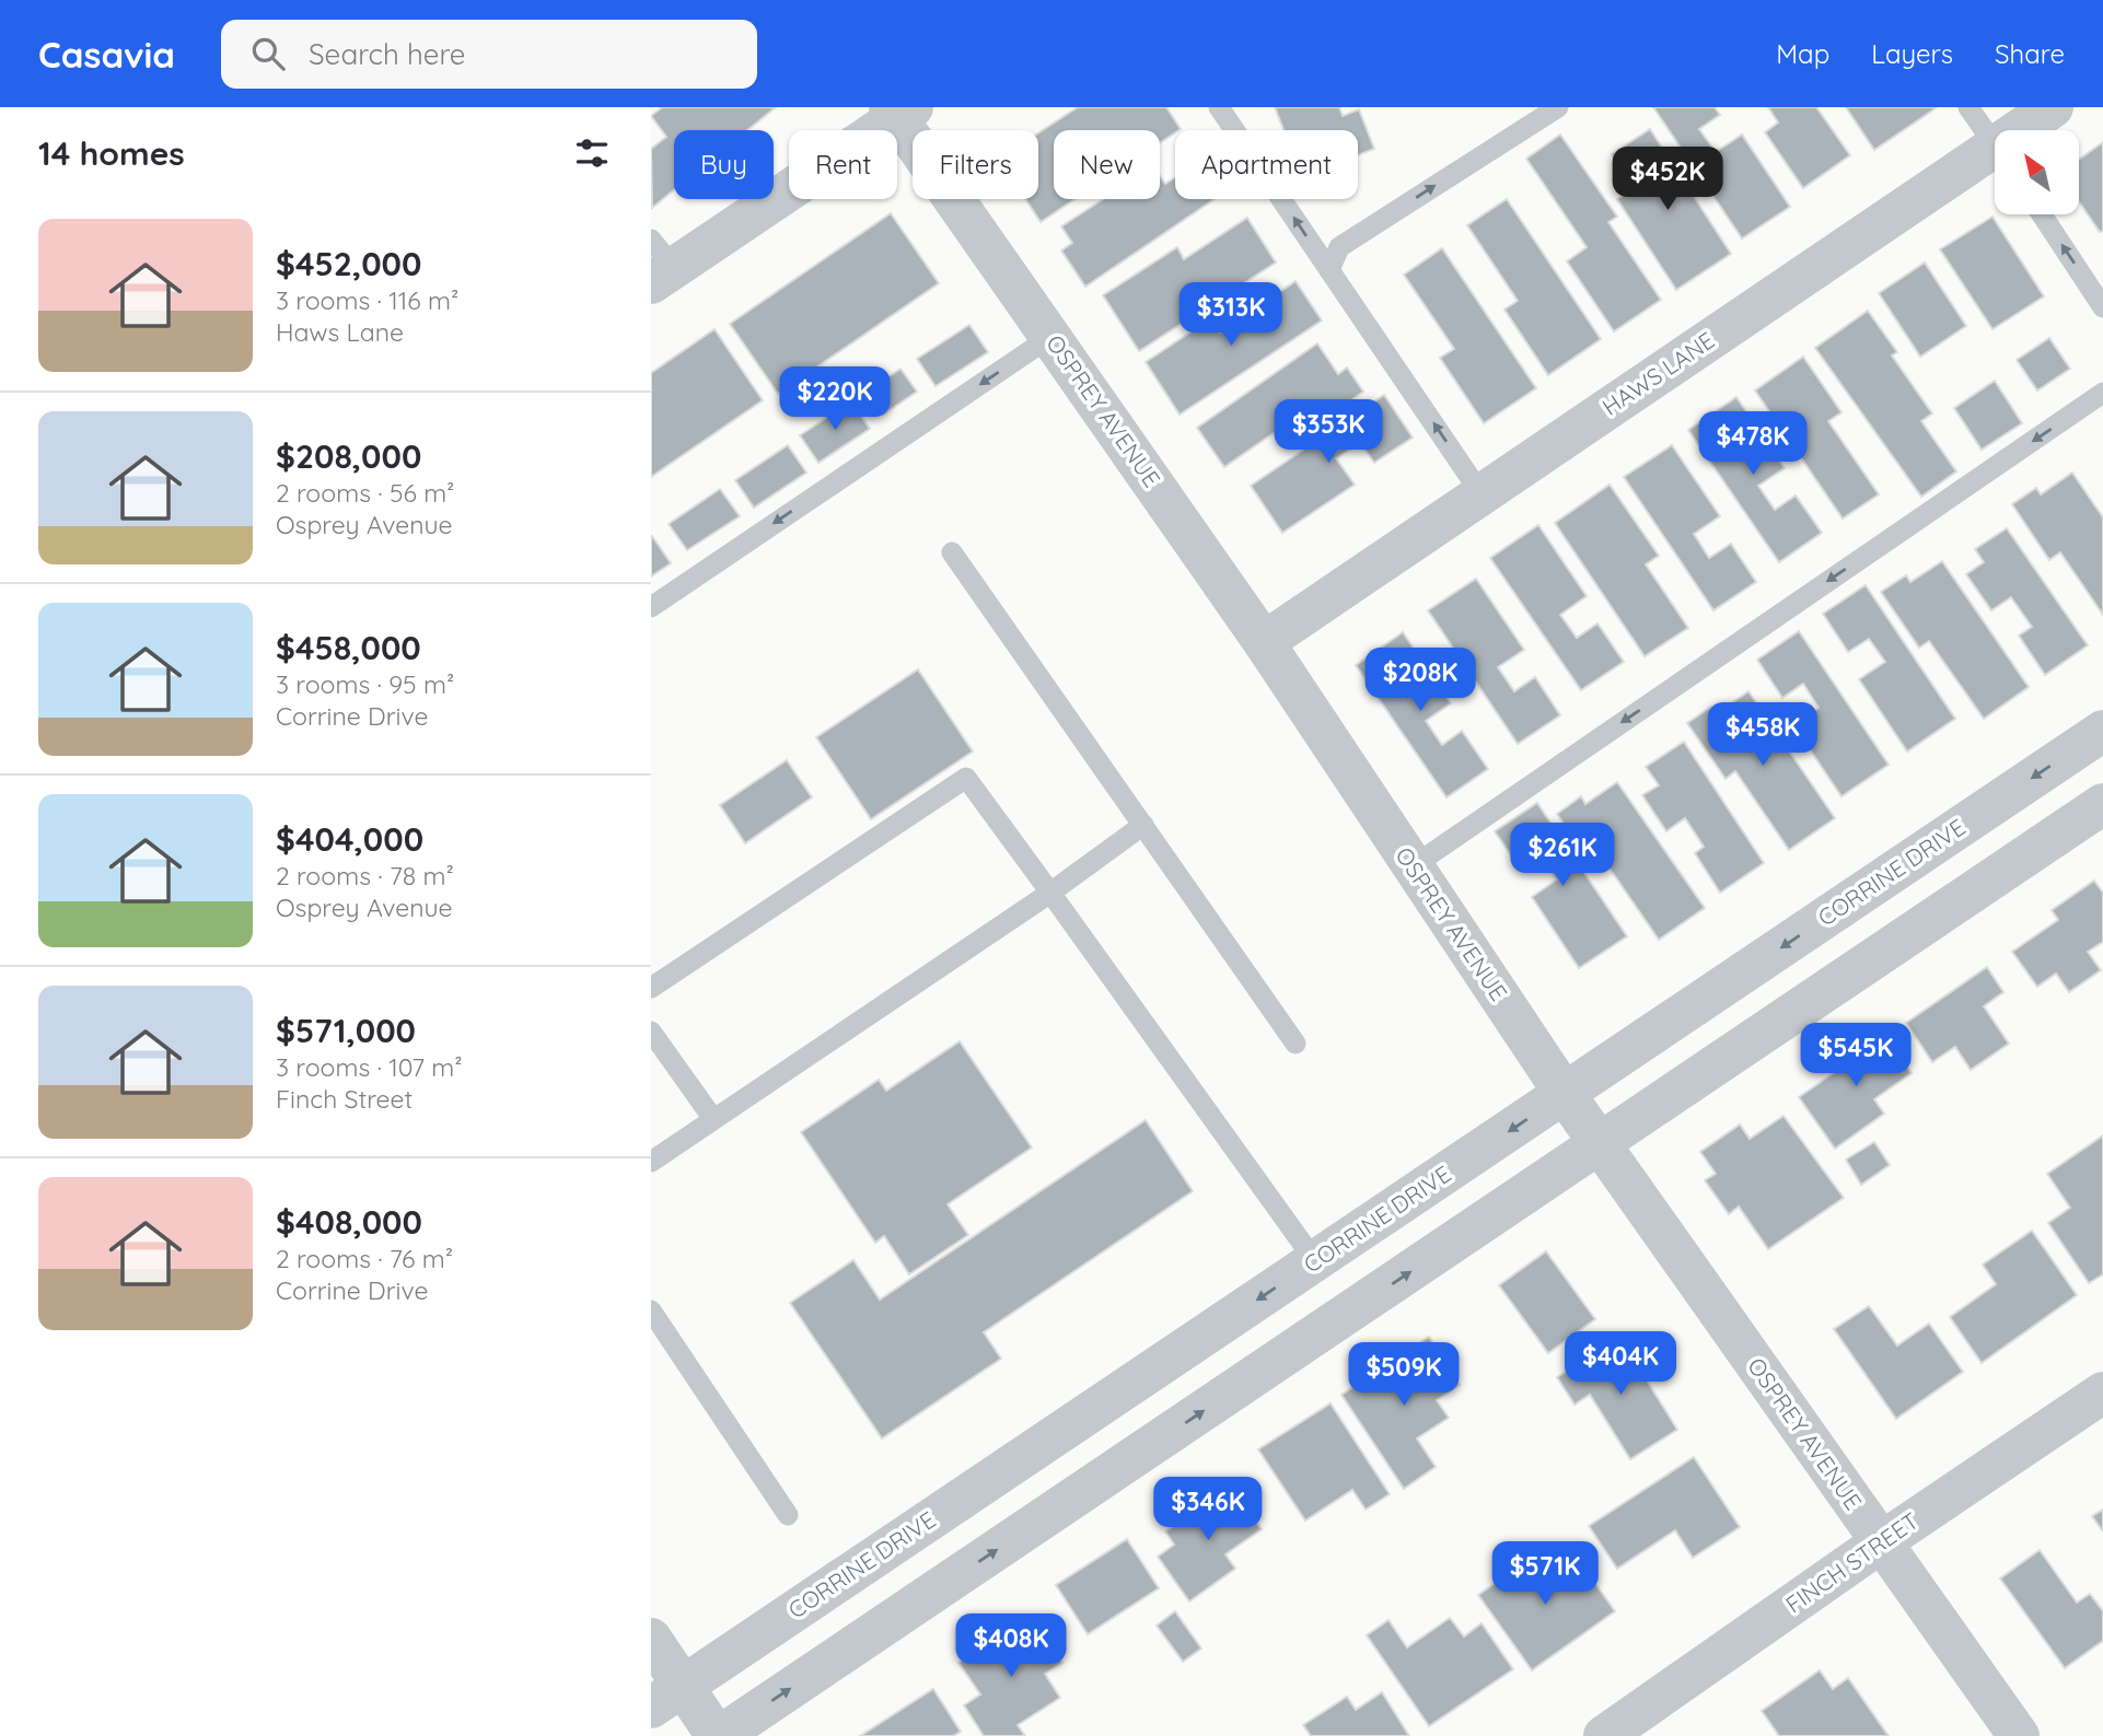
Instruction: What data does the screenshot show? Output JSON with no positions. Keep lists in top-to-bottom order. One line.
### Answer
{"streets":{"street":["HAWS LANE","OSPREY AVENUE","CORRINE DRIVE","FINCH STREET"]},"crossings":[["HAWS LANE","OSPREY AVENUE"],["OSPREY AVENUE","CORRINE DRIVE"],["OSPREY AVENUE","FINCH STREET"]],"north":"top left","page":{"header":"Casavia","search":"Search here","nav":["Map","Layers","Share"],"heading":"14 homes","chip":["Buy","Rent","Filters","New","Apartment"],"price":["$452K","$313K","$220K","$353K","$478K","$208K","$458K","$261K","$545K","$404K","$509K","$346K","$571K","$408K"],"list":[{"name":"$452,000","note":"3 rooms · 116 m² · Haws Lane"},{"name":"$208,000","note":"2 rooms · 56 m² · Osprey Avenue"},{"name":"$458,000","note":"3 rooms · 95 m² · Corrine Drive"},{"name":"$404,000","note":"2 rooms · 78 m² · Osprey Avenue"},{"name":"$571,000","note":"3 rooms · 107 m² · Finch Street"},{"name":"$408,000","note":"2 rooms · 76 m² · Corrine Drive"}]}}
